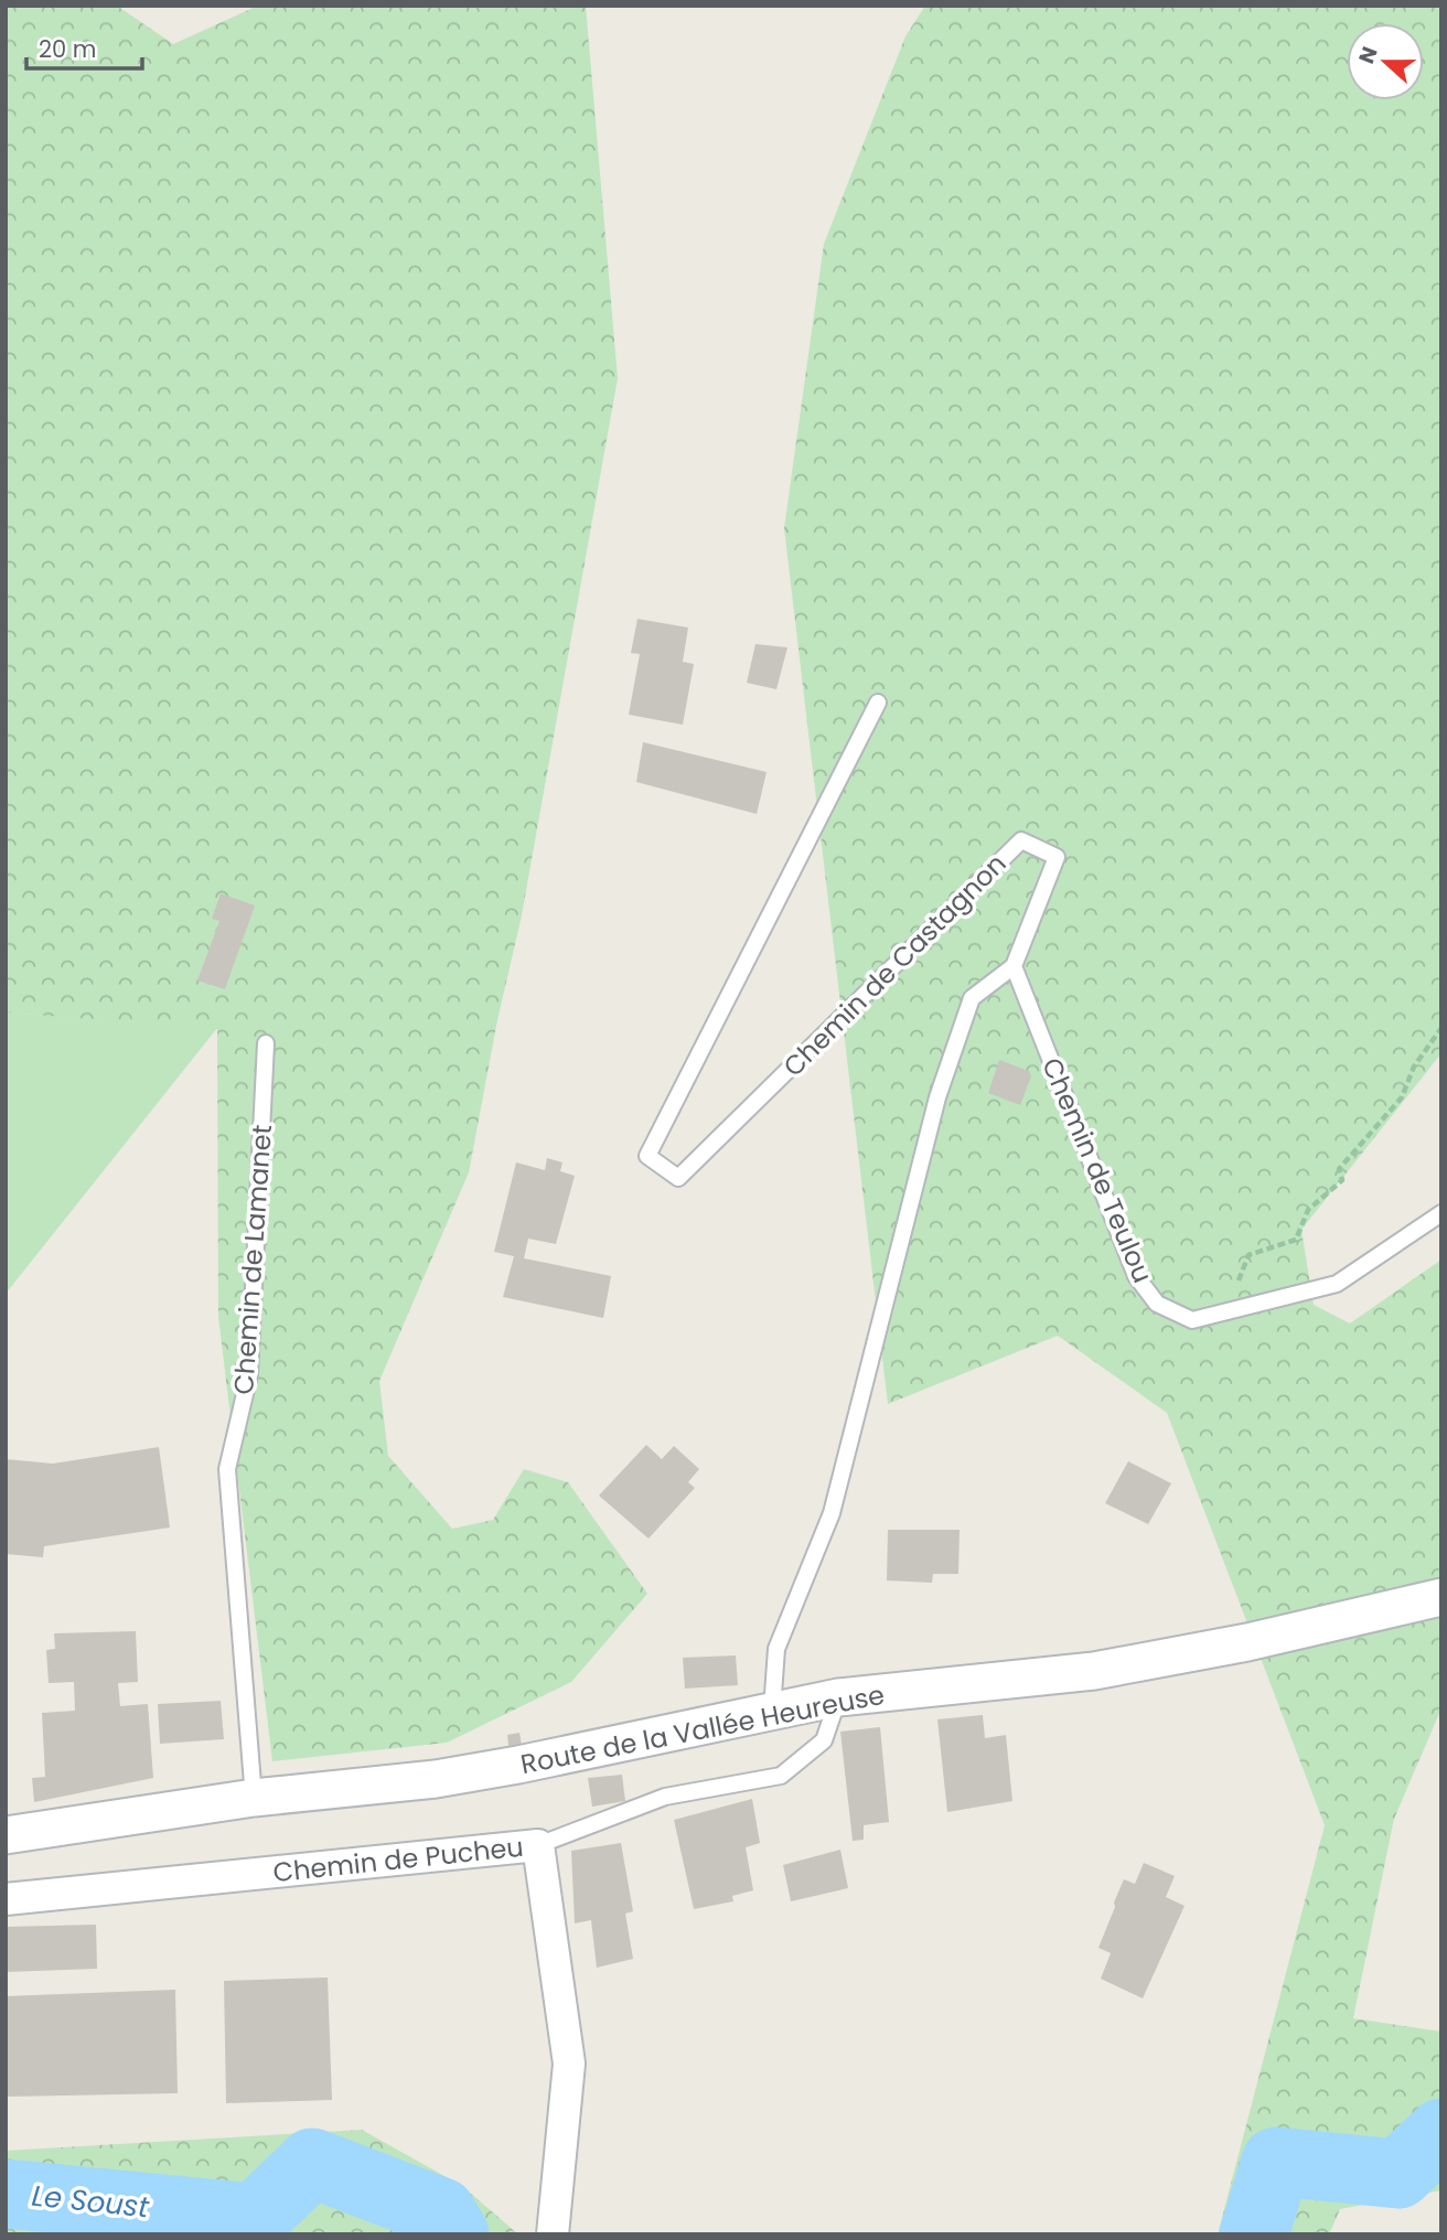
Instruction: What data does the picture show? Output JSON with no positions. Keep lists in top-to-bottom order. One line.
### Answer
{"streets":{"street":["Route de la Vallée Heureuse","Chemin de Pucheu"],"lane":["Chemin de Castagnon","Chemin de Teulou","Chemin de Lamanet"]},"crossings":[["Chemin de Castagnon","Chemin de Teulou"],["Chemin de Lamanet","Route de la Vallée Heureuse"]],"water":["Le Soust"],"scale_bar":"20 m","north":"left"}
